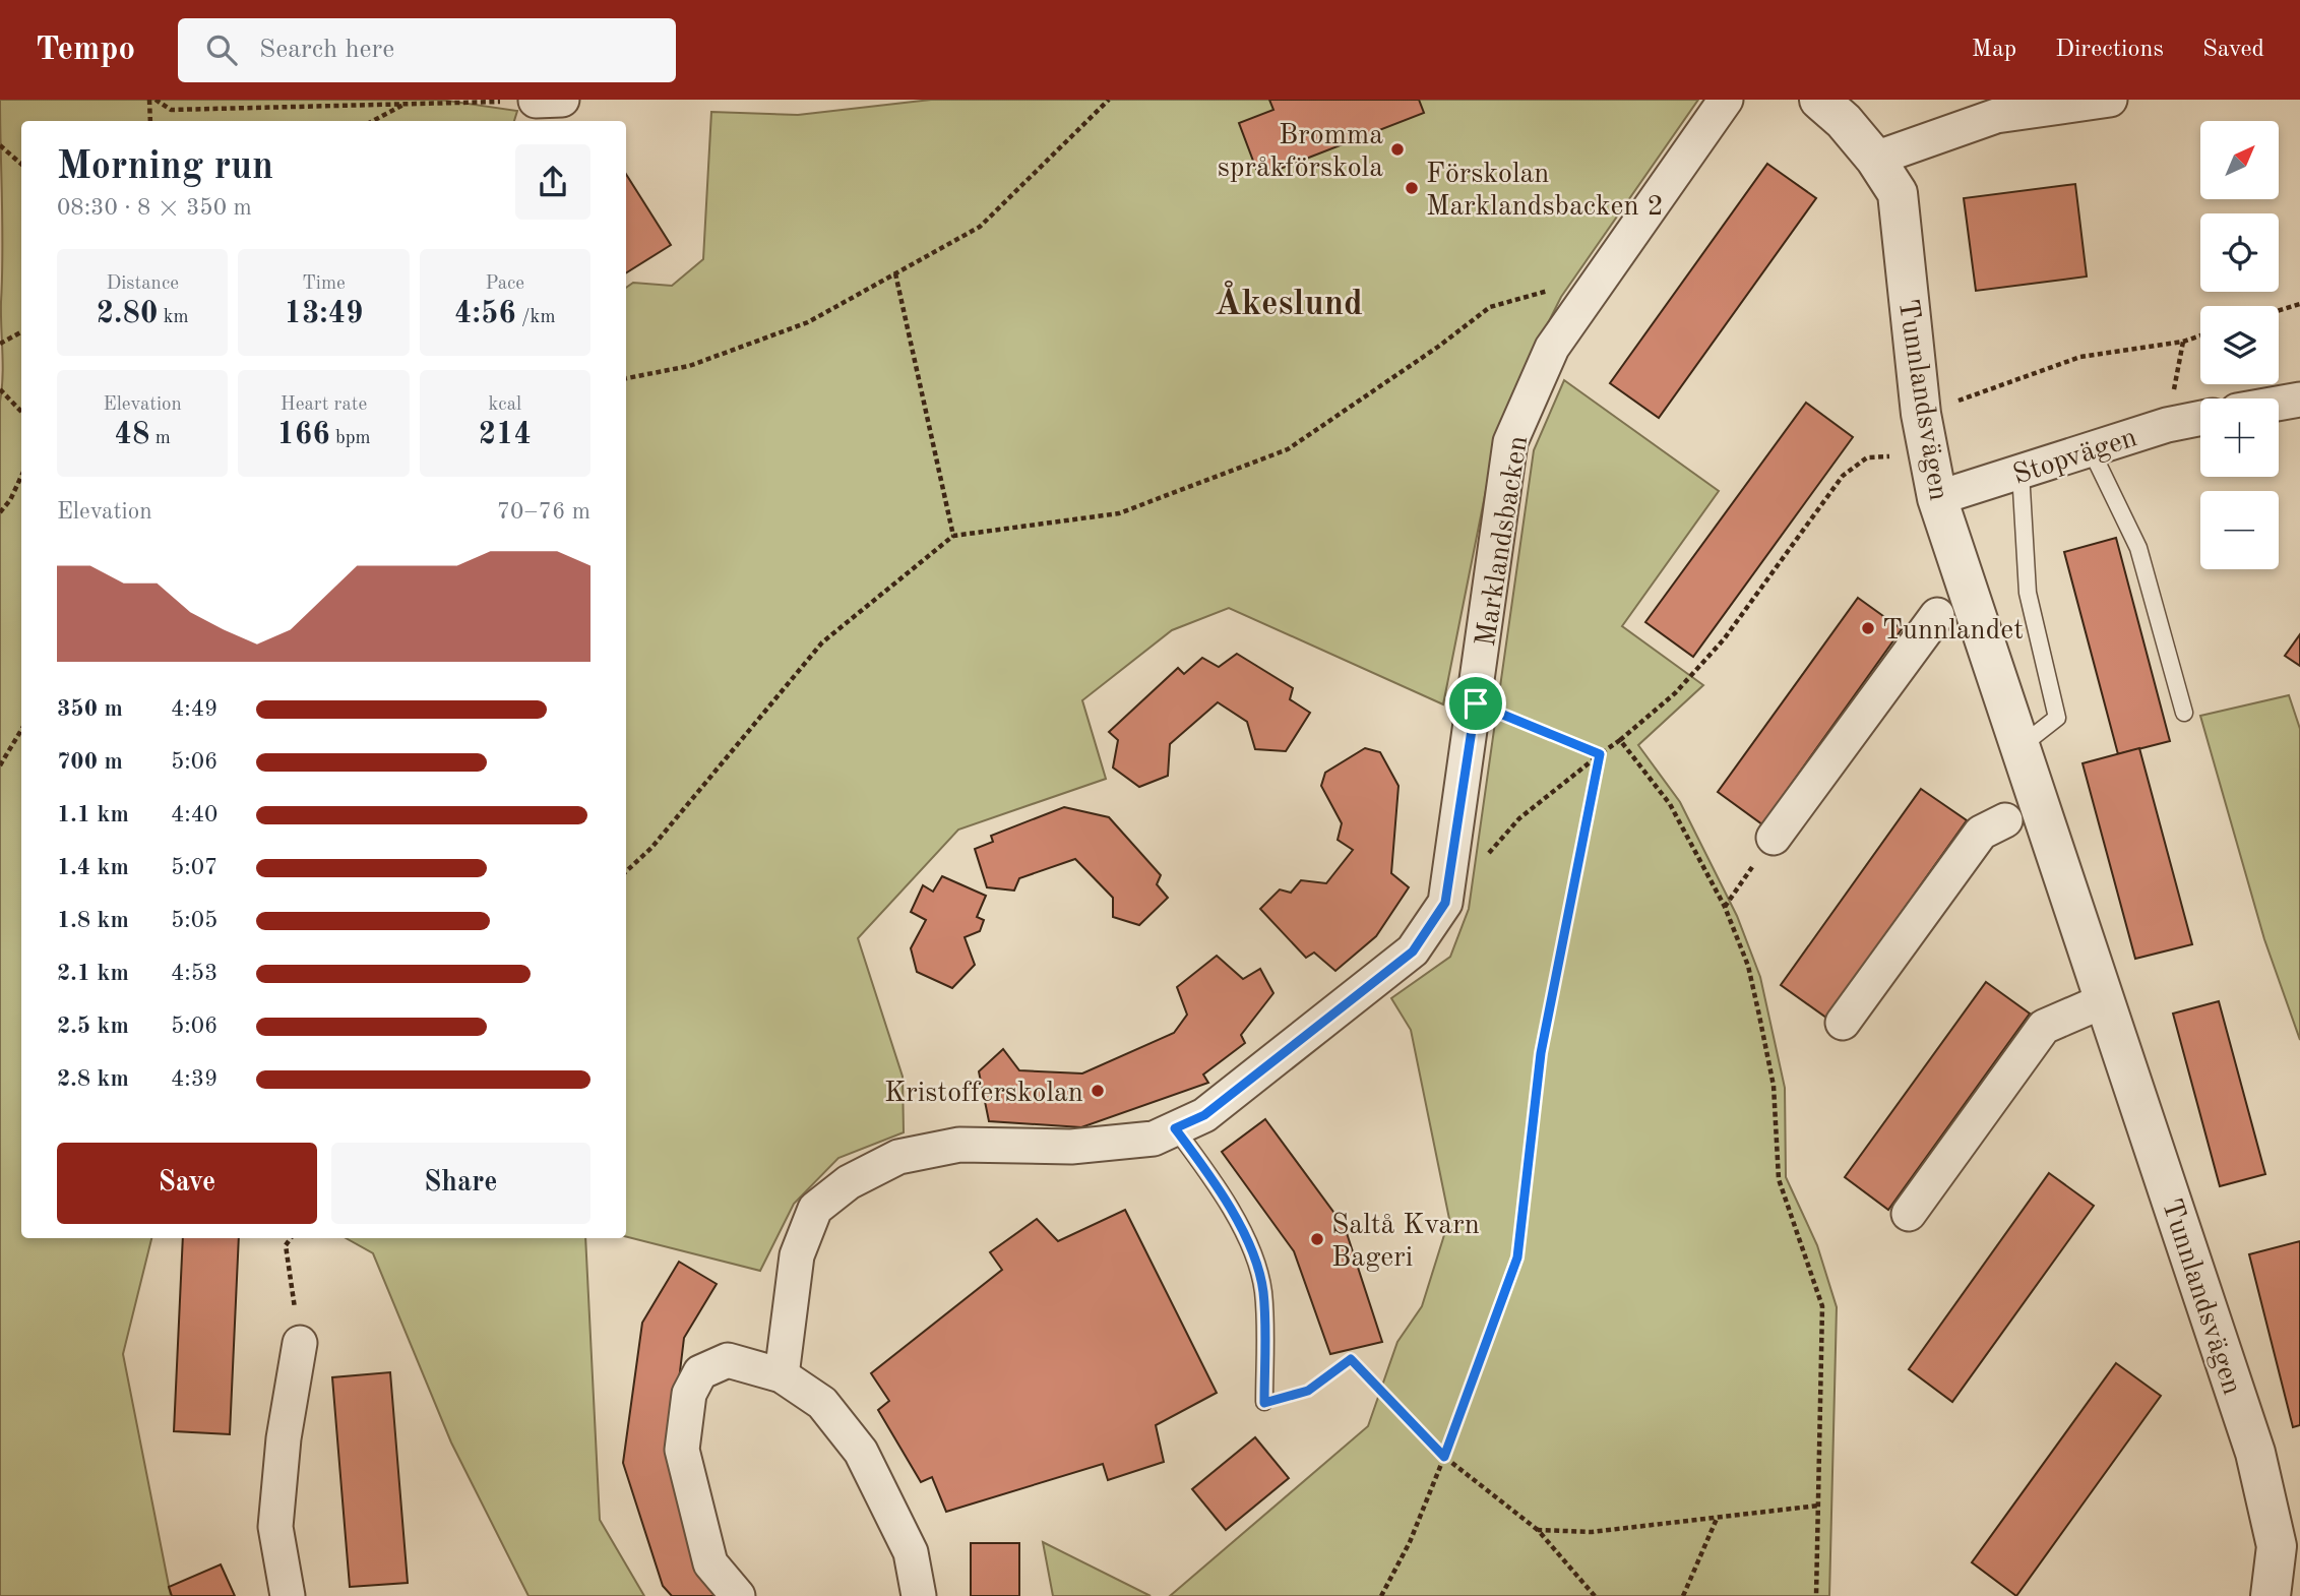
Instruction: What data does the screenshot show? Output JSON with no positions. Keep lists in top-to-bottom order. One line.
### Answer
{"streets":{"street":["Tunnlandsvägen","Stopvägen","Marklandsbacken"]},"crossings":[["Tunnlandsvägen","Stopvägen"]],"districts":["Åkeslund"],"places":["Bromma språkförskola","Förskolan Marklandsbacken 2","Tunnlandet","Kristofferskolan","Saltå Kvarn Bageri"],"north":"top right","page":{"header":"Tempo","search":"Search here","nav":["Map","Directions","Saved"],"map_buttons":["+","−"],"heading":["Morning run","08:30 · 8 × 350 m"],"stats":[["Distance","2.80 km"],["Time","13:49"],["Pace","4:56 /km"],["Elevation","48 m"],["Heart rate","166 bpm"],["kcal","214"]],"chart":["Elevation","70–76 m"],"list":[{"name":"350 m","note":"4:49"},{"name":"700 m","note":"5:06"},{"name":"1.1 km","note":"4:40"},{"name":"1.4 km","note":"5:07"},{"name":"1.8 km","note":"5:05"},{"name":"2.1 km","note":"4:53"},{"name":"2.5 km","note":"5:06"},{"name":"2.8 km","note":"4:39"}],"buttons":["Save","Share"]}}
